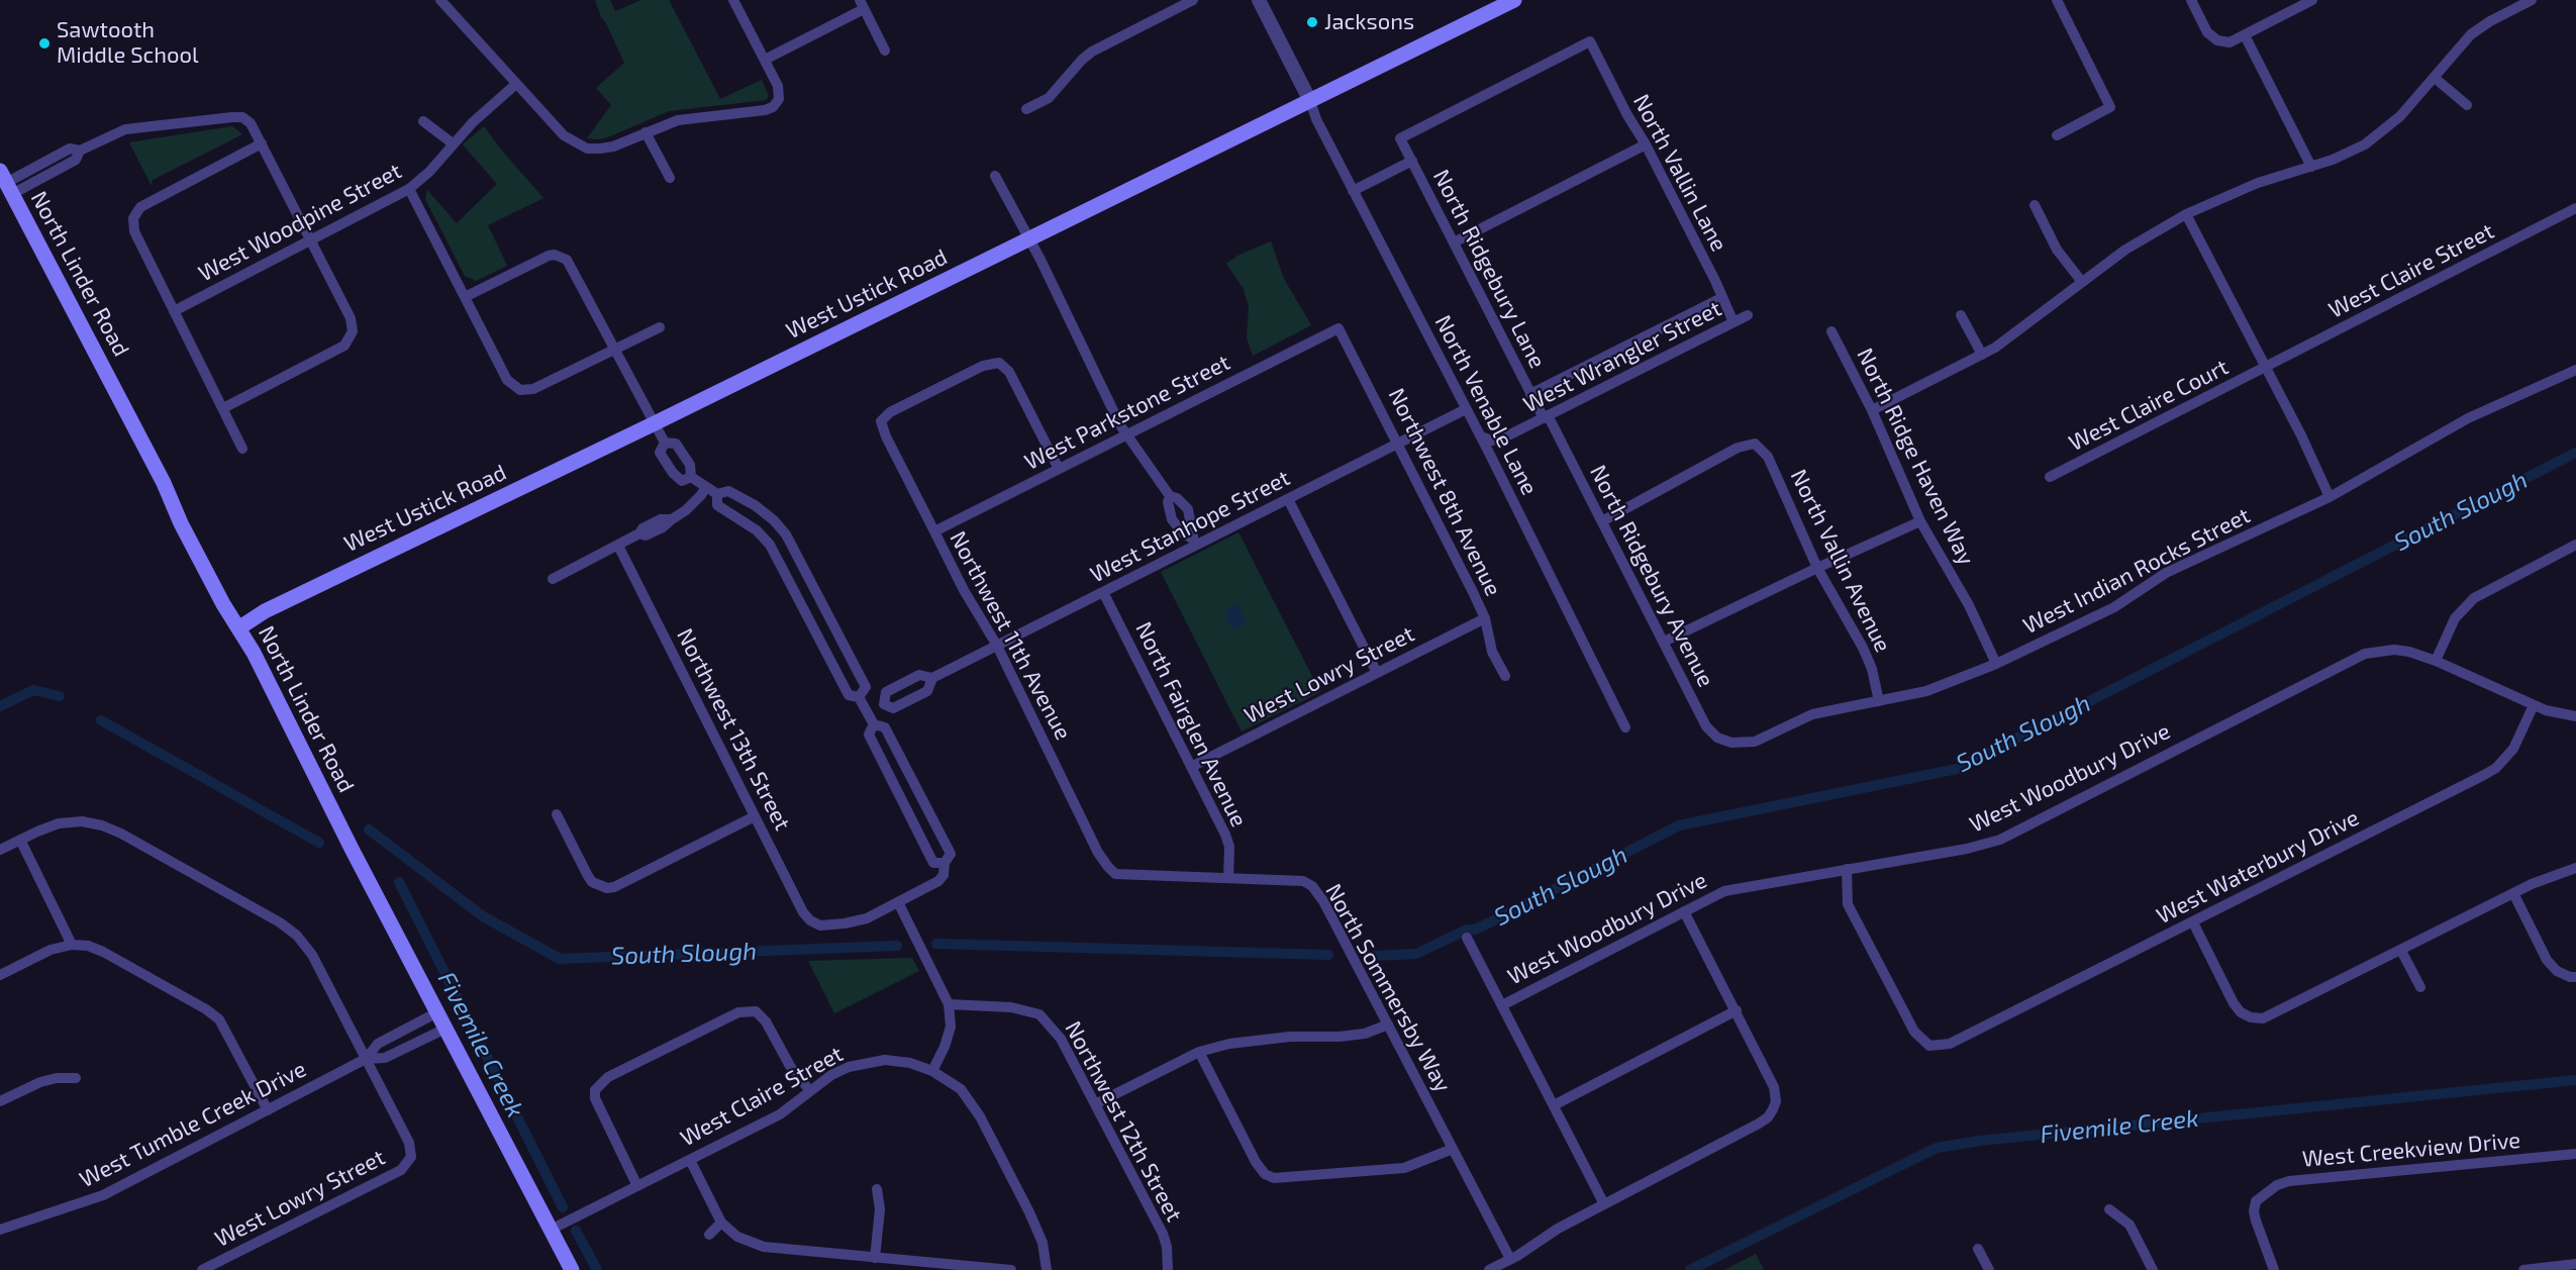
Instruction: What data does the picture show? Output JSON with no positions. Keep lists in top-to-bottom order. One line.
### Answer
{"streets":{"main road":["North Linder Road","West Ustick Road"],"street":["North Vallin Lane","West Woodpine Street","North Ridgebury Lane","West Claire Street","West Wrangler Street","North Venable Lane","West Claire Court","West Parkstone Street","North Ridge Haven Way","Northwest 8th Avenue","West Stanhope Street","North Vallin Avenue","West Indian Rocks Street","North Ridgebury Avenue","Northwest 11th Avenue","West Lowry Street","North Fairglen Avenue","Northwest 13th Street","West Woodbury Drive","West Waterbury Drive","North Sommersby Way","Northwest 12th Street","West Tumble Creek Drive","West Creekview Drive"]},"crossings":[["North Vallin Lane","North Ridgebury Lane"],["North Vallin Lane","West Wrangler Street"],["North Ridgebury Lane","West Wrangler Street"],["North Ridgebury Lane","North Ridgebury Avenue"],["West Claire Street","North Linder Road"],["West Claire Street","West Claire Court"],["North Linder Road","West Ustick Road"],["North Linder Road","West Tumble Creek Drive"],["West Ustick Road","North Venable Lane"],["West Wrangler Street","North Venable Lane"],["West Wrangler Street","North Ridgebury Avenue"],["North Venable Lane","West Stanhope Street"],["West Parkstone Street","Northwest 8th Avenue"],["West Parkstone Street","Northwest 11th Avenue"],["North Ridge Haven Way","West Indian Rocks Street"],["Northwest 8th Avenue","West Stanhope Street"],["Northwest 8th Avenue","West Lowry Street"],["West Stanhope Street","Northwest 11th Avenue"],["West Stanhope Street","North Fairglen Avenue"],["North Vallin Avenue","West Indian Rocks Street"],["North Vallin Avenue","North Ridgebury Avenue"],["West Indian Rocks Street","North Ridgebury Avenue"],["Northwest 11th Avenue","North Sommersby Way"],["West Lowry Street","North Fairglen Avenue"],["West Lowry Street","West Tumble Creek Drive"],["North Fairglen Avenue","North Sommersby Way"],["West Woodbury Drive","West Waterbury Drive"]],"water":["South Slough","Fivemile Creek"],"places":["Jacksons","Sawtooth Middle School"]}
